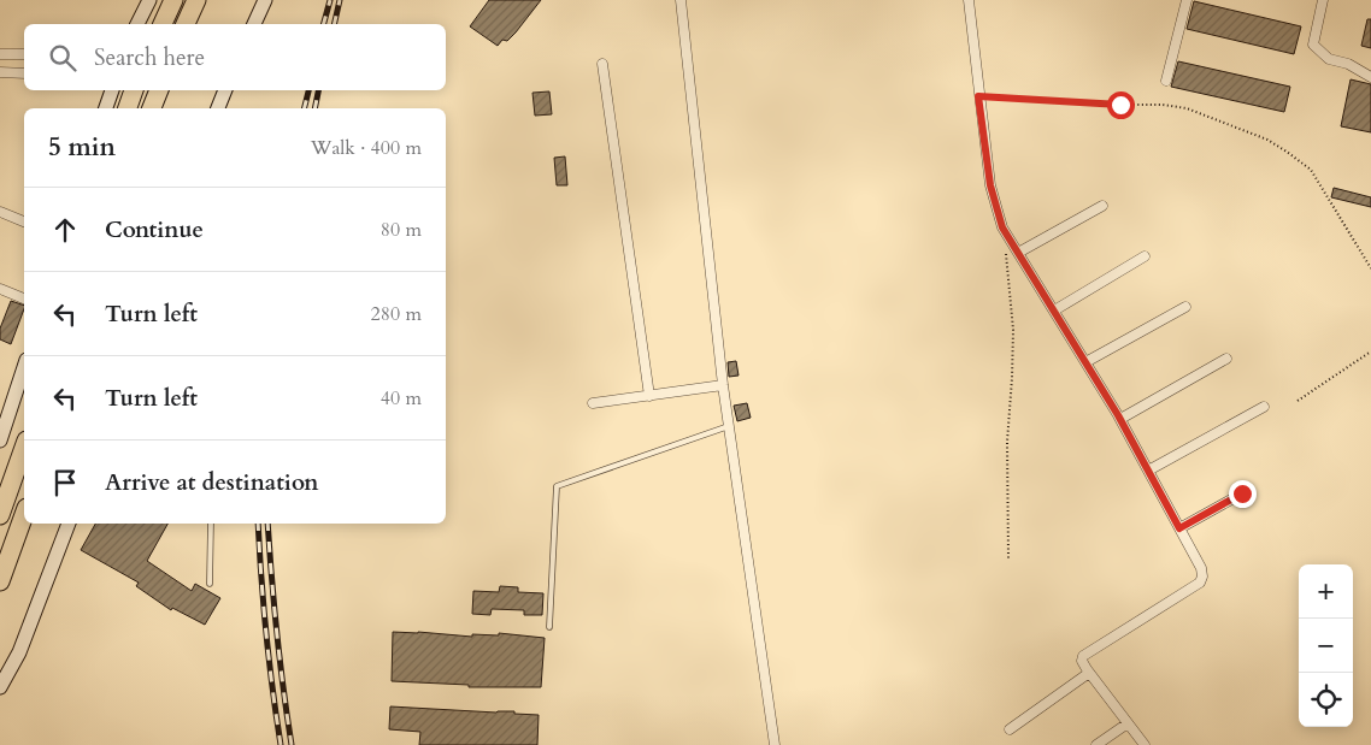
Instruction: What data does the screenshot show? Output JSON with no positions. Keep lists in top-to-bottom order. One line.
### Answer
{"page":{"search":"Search here","heading":["5 min","Walk · 400 m"],"list":[["Continue","80 m"],["Turn left","280 m"],["Turn left","40 m"],"Arrive at destination"],"map_buttons":["+","−"]}}
